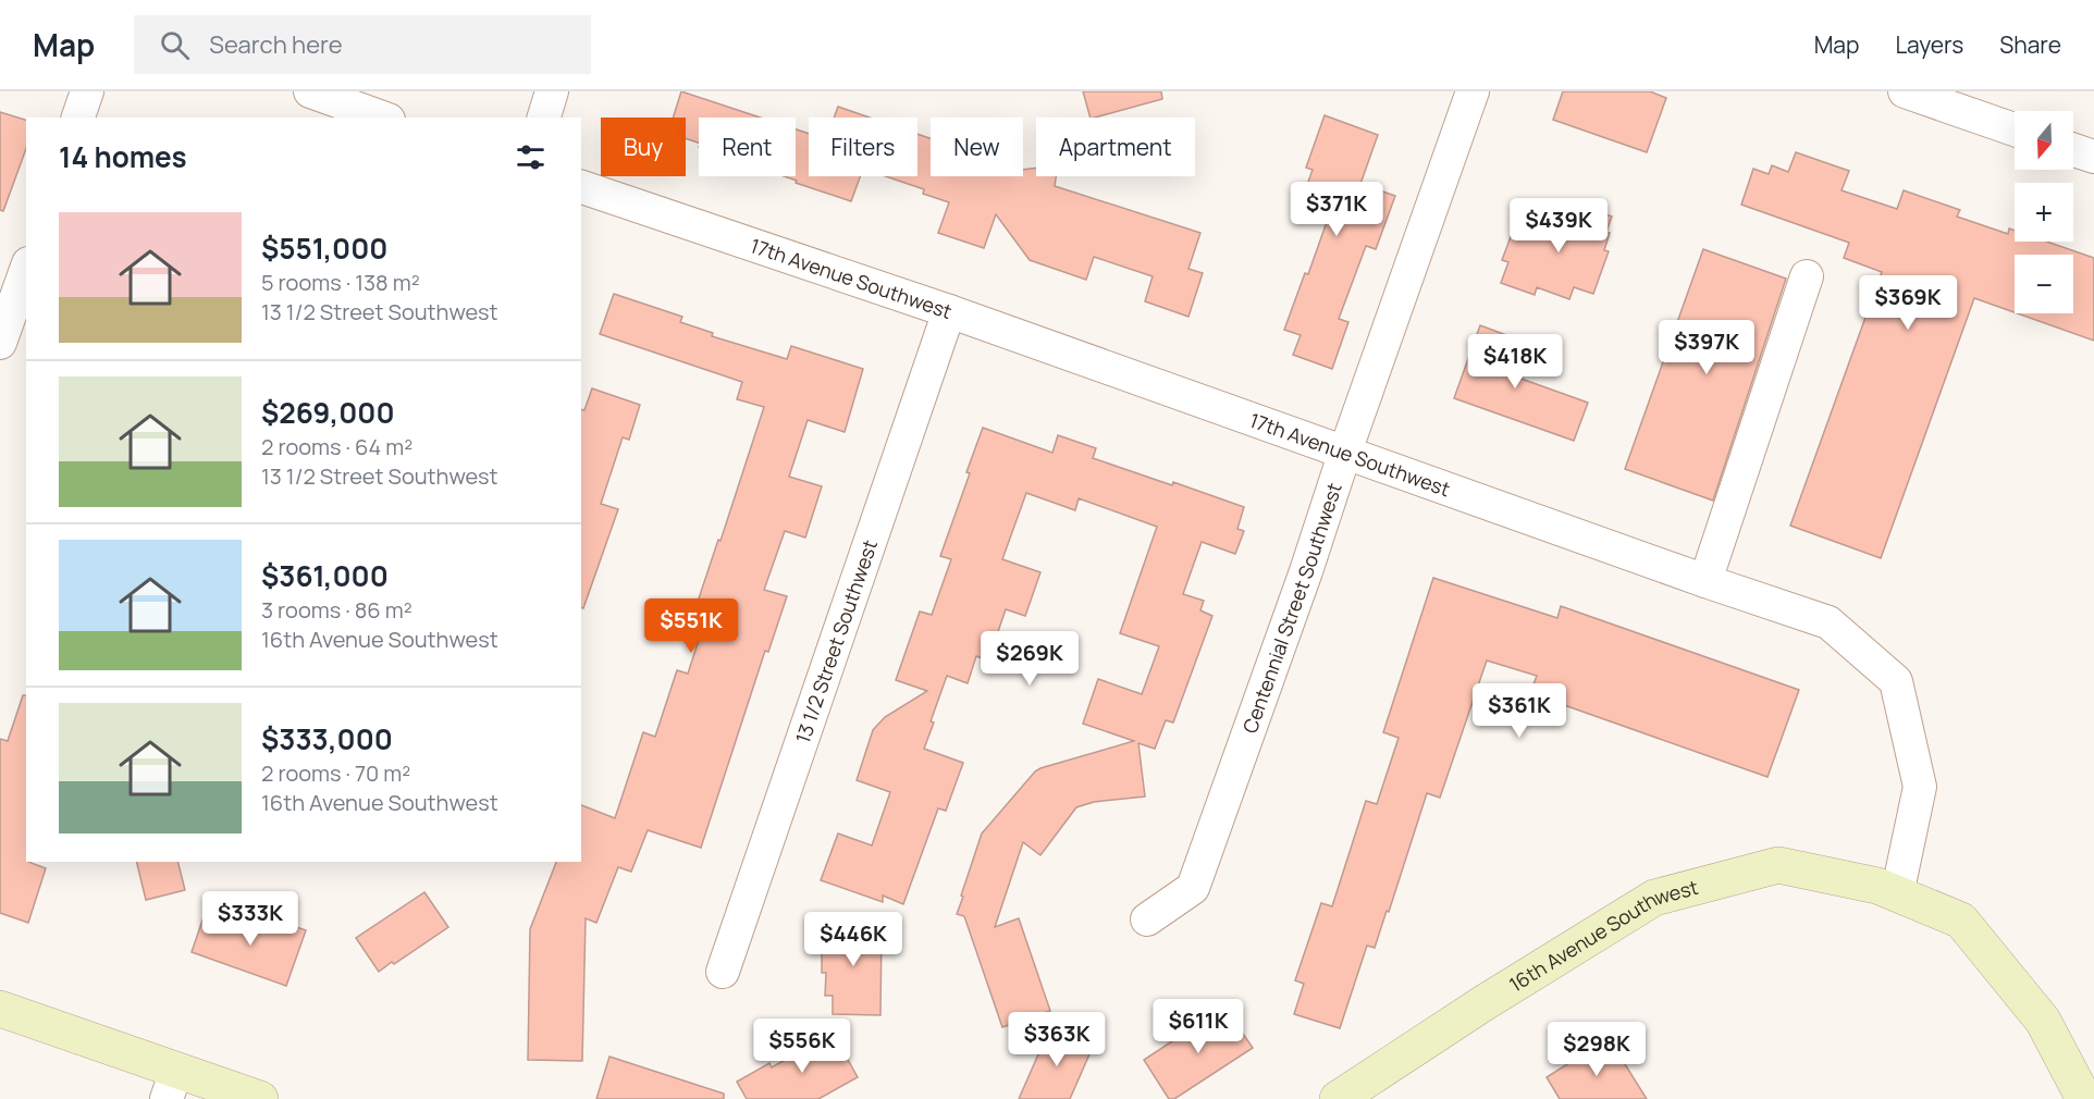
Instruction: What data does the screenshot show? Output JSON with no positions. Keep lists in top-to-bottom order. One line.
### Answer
{"streets":{"street":["17th Avenue Southwest","Centennial Street Southwest","13 1/2 Street Southwest","16th Avenue Southwest"]},"crossings":[["17th Avenue Southwest","Centennial Street Southwest"],["17th Avenue Southwest","13 1/2 Street Southwest"],["17th Avenue Southwest","16th Avenue Southwest"]],"north":"bottom","page":{"header":"Map","search":"Search here","nav":["Map","Layers","Share"],"map_buttons":["+","−"],"chip":["Buy","Rent","Filters","New","Apartment"],"heading":"14 homes","price":["$371K","$439K","$369K","$397K","$418K","$551K","$269K","$361K","$333K","$446K","$611K","$363K","$556K","$298K"],"list":[{"name":"$551,000","note":"5 rooms · 138 m² · 13 1/2 Street Southwest"},{"name":"$269,000","note":"2 rooms · 64 m² · 13 1/2 Street Southwest"},{"name":"$361,000","note":"3 rooms · 86 m² · 16th Avenue Southwest"},{"name":"$333,000","note":"2 rooms · 70 m² · 16th Avenue Southwest"}]}}
